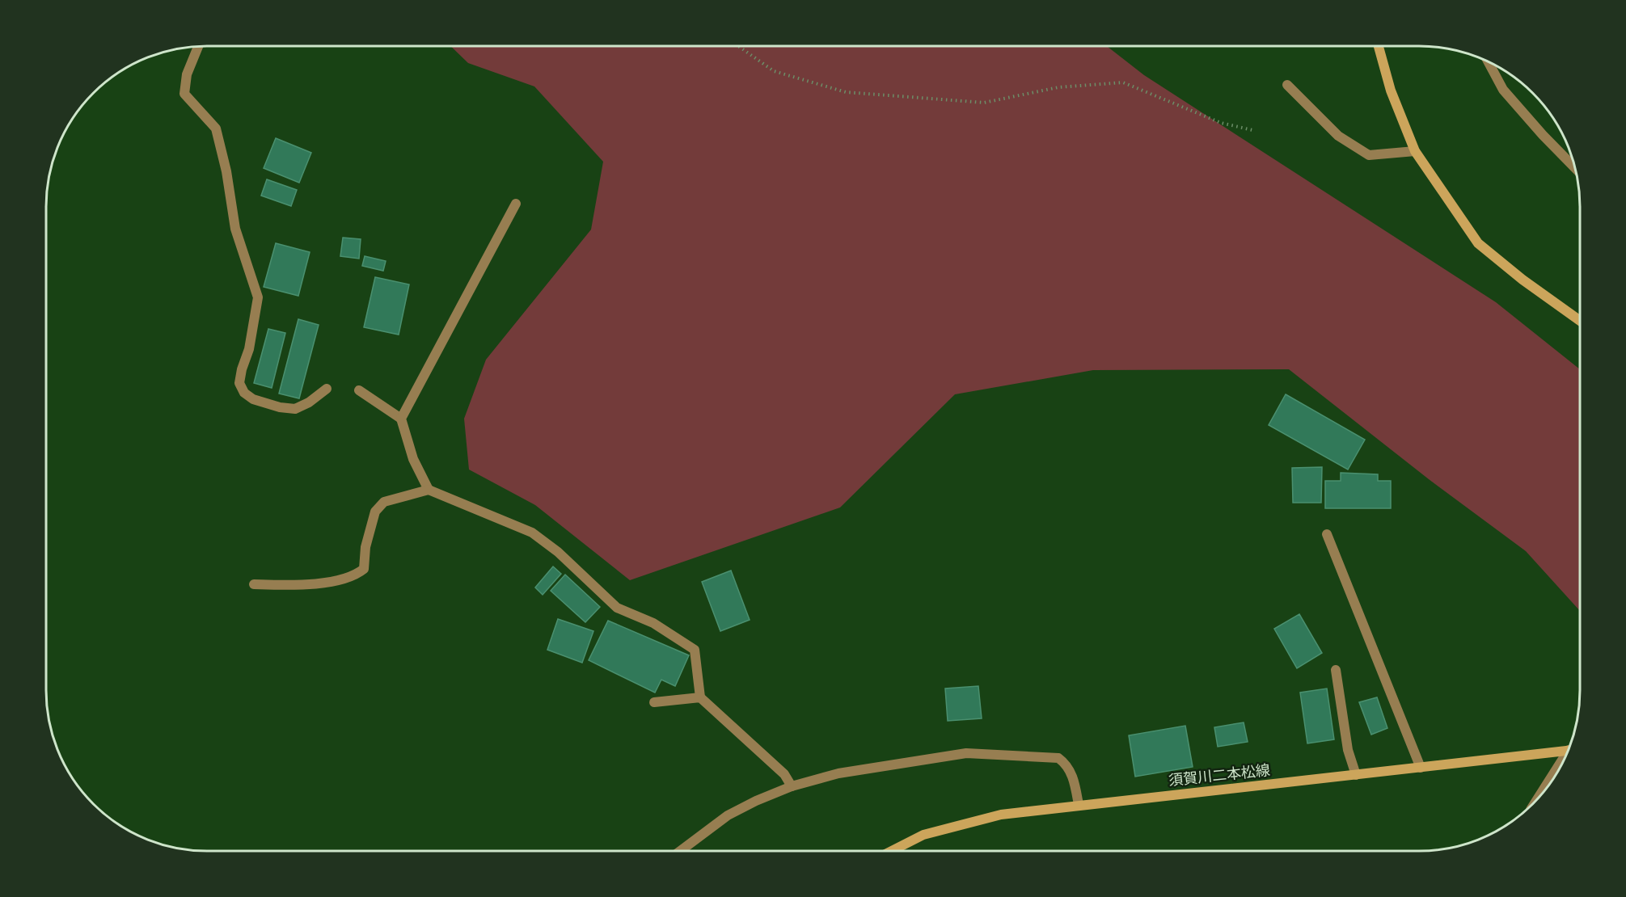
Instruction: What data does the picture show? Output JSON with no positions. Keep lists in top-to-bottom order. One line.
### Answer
{"streets":{"main road":["須賀川二本松線"]}}
